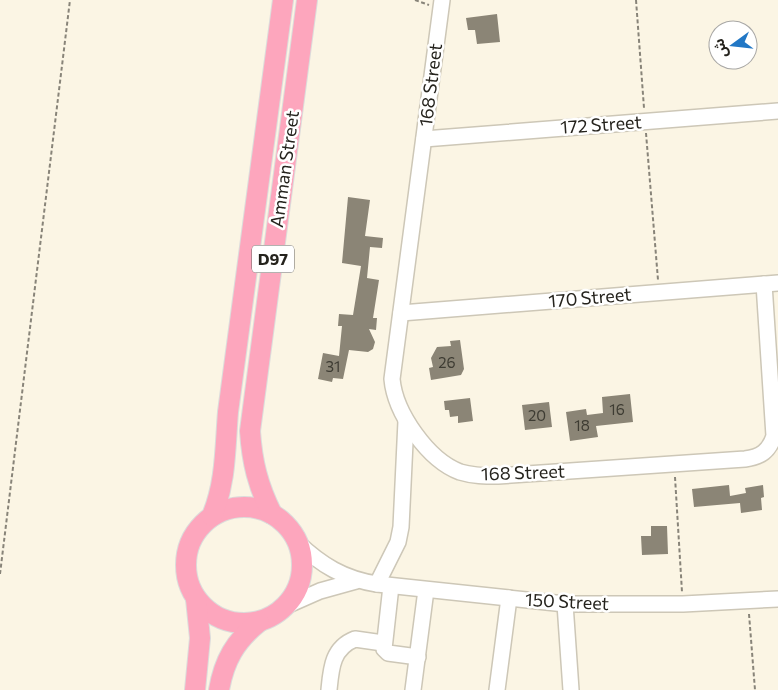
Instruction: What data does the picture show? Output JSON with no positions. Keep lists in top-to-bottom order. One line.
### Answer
{"streets":{"main road":["Amman Street","D97"],"street":["168 Street","172 Street","170 Street","150 Street"]},"crossings":[["168 Street","172 Street"],["168 Street","170 Street"],["Amman Street","150 Street"]],"house_numbers":["26","31","16","20","18"],"north":"left"}
